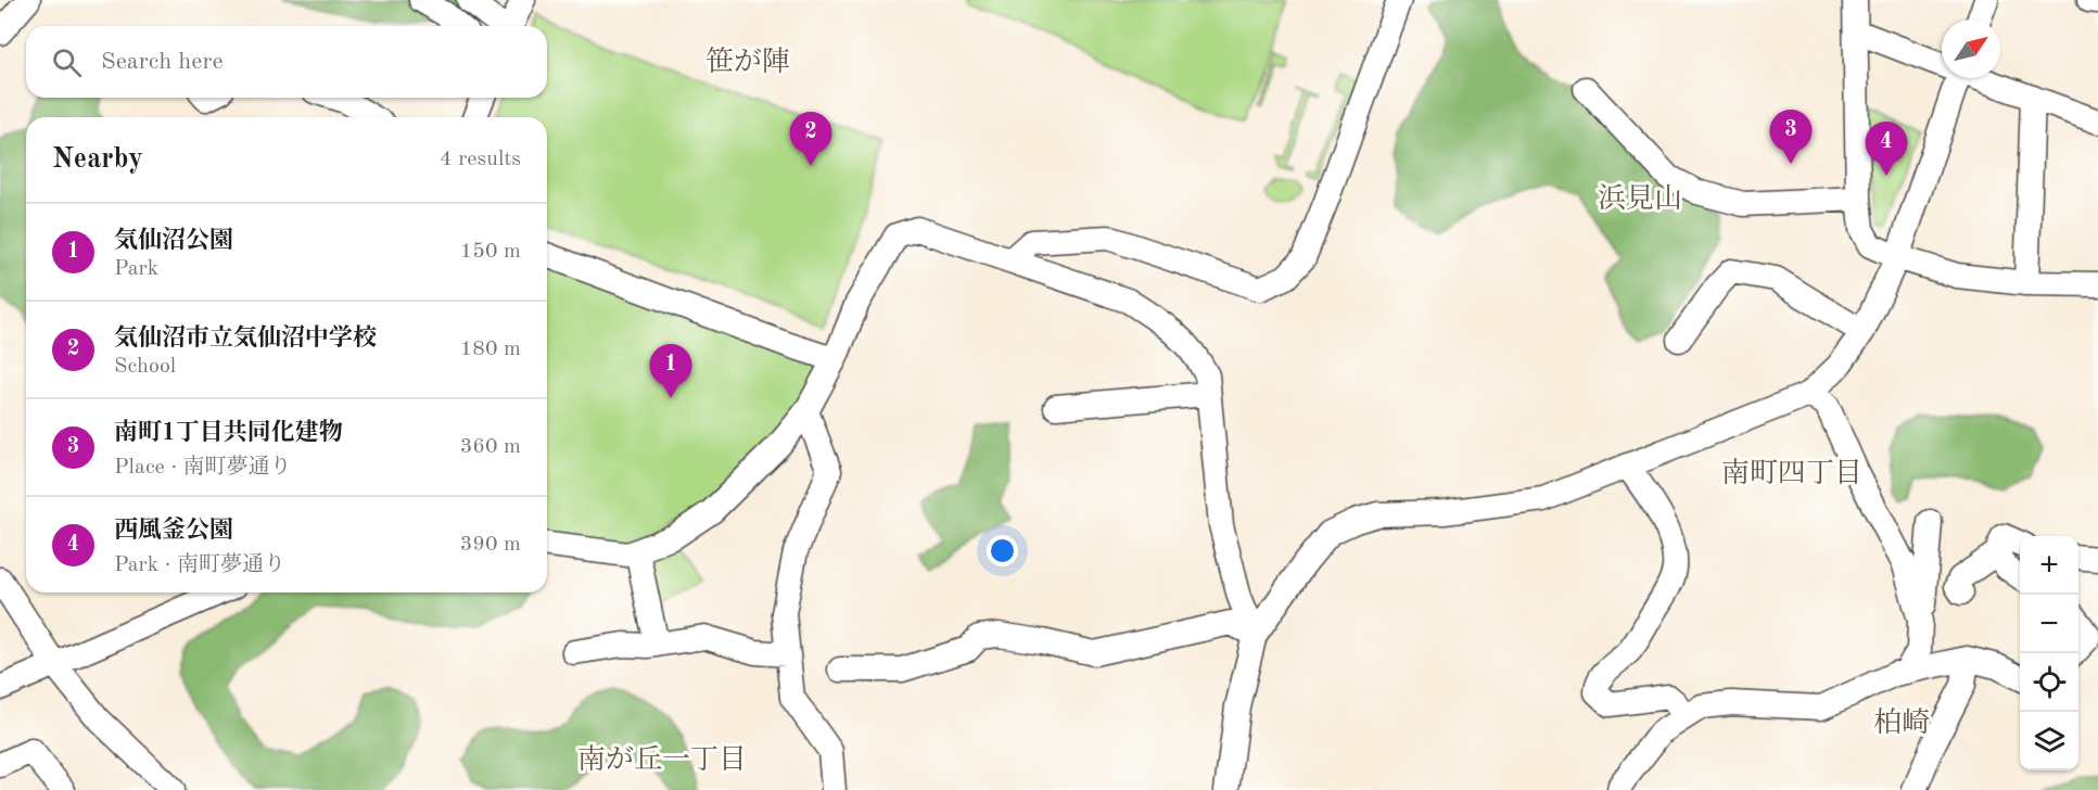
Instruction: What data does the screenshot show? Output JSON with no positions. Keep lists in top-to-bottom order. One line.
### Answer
{"districts":["笹が陣","浜見山","南町四丁目","柏崎","南が丘一丁目"],"north":"top right","page":{"search":"Search here","pins":["3","2","4","1"],"heading":["Nearby","4 results"],"list":[{"mark":"1","name":"気仙沼公園","note":"Park","value":"150 m"},{"mark":"2","name":"気仙沼市立気仙沼中学校","note":"School","value":"180 m"},{"mark":"3","name":"南町1丁目共同化建物","note":"Place · 南町夢通り","value":"360 m"},{"mark":"4","name":"西風釜公園","note":"Park · 南町夢通り","value":"390 m"}],"map_buttons":["+","−"]}}
